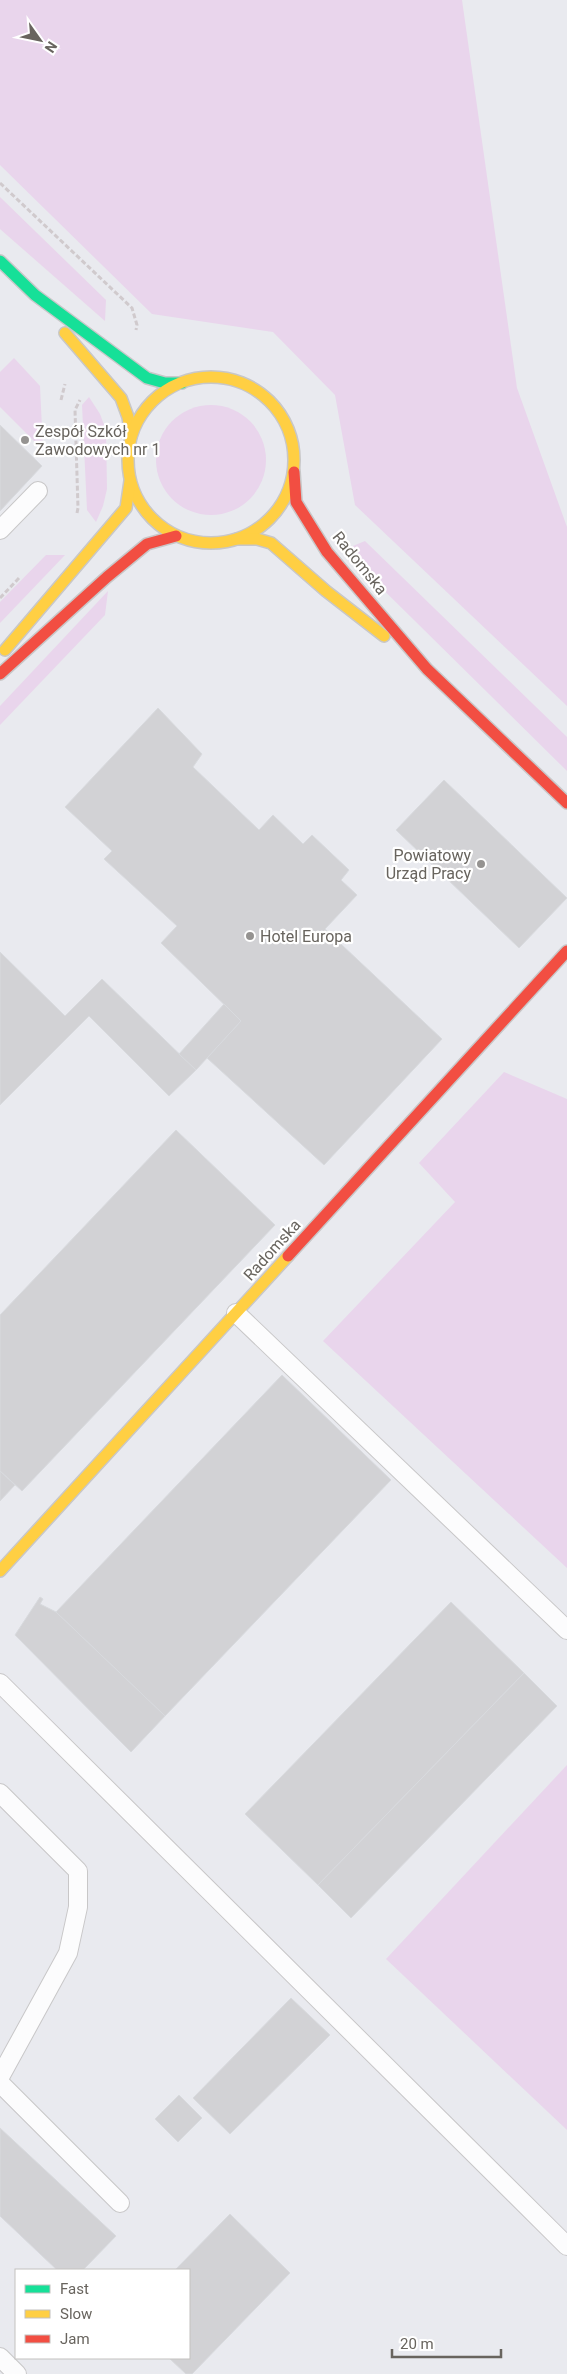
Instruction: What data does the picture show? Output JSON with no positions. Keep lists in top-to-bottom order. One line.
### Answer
{"streets":{"street":["Radomska"]},"places":["Zespół Szkół Zawodowych nr 1","Powiatowy Urząd Pracy","Hotel Europa"],"legend":["Fast","Slow","Jam"],"scale_bar":"20 m","north":"bottom right"}
